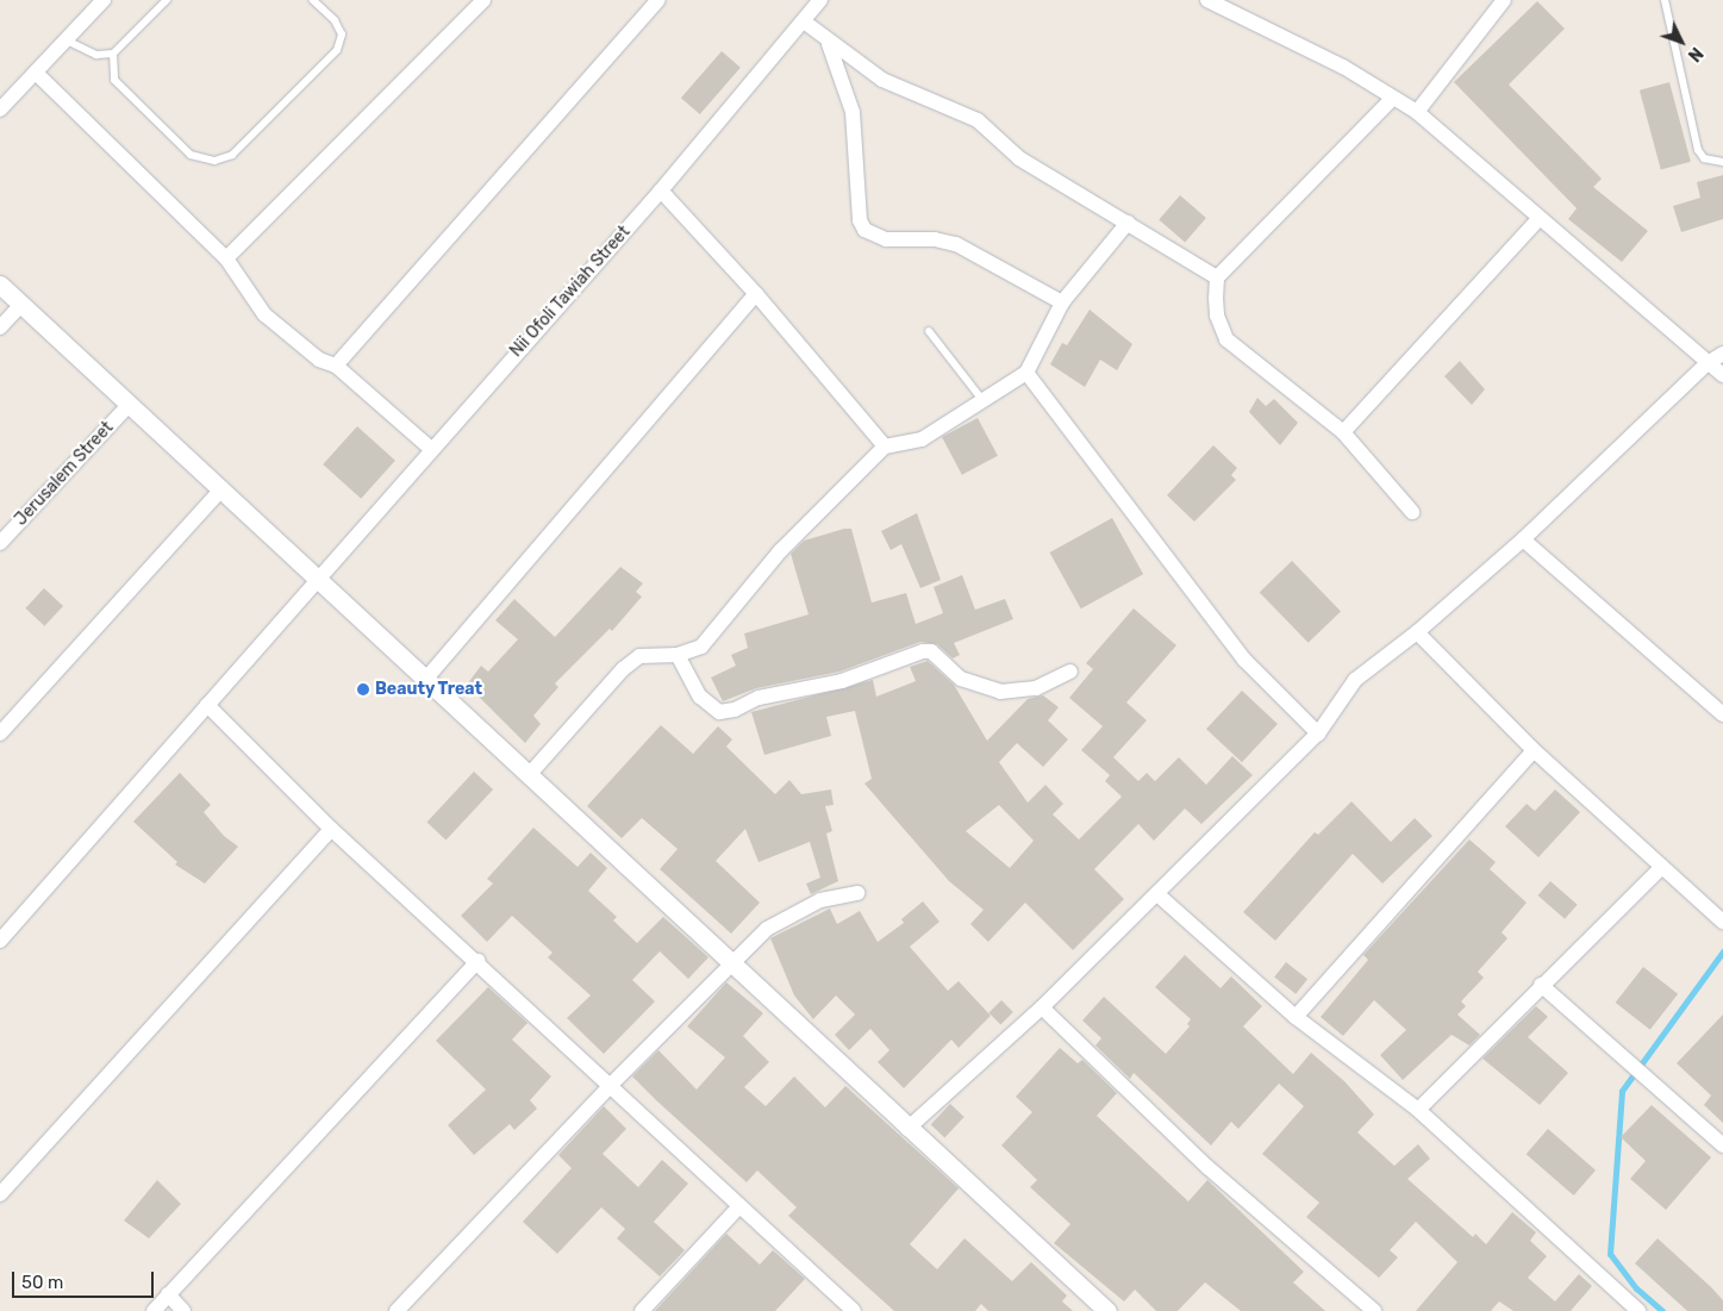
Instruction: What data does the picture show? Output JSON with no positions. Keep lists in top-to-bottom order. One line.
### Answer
{"streets":{"street":["Nii Ofoli Tawiah Street","Jerusalem Street"]},"places":["Beauty Treat"],"scale_bar":"50 m","north":"bottom right"}
